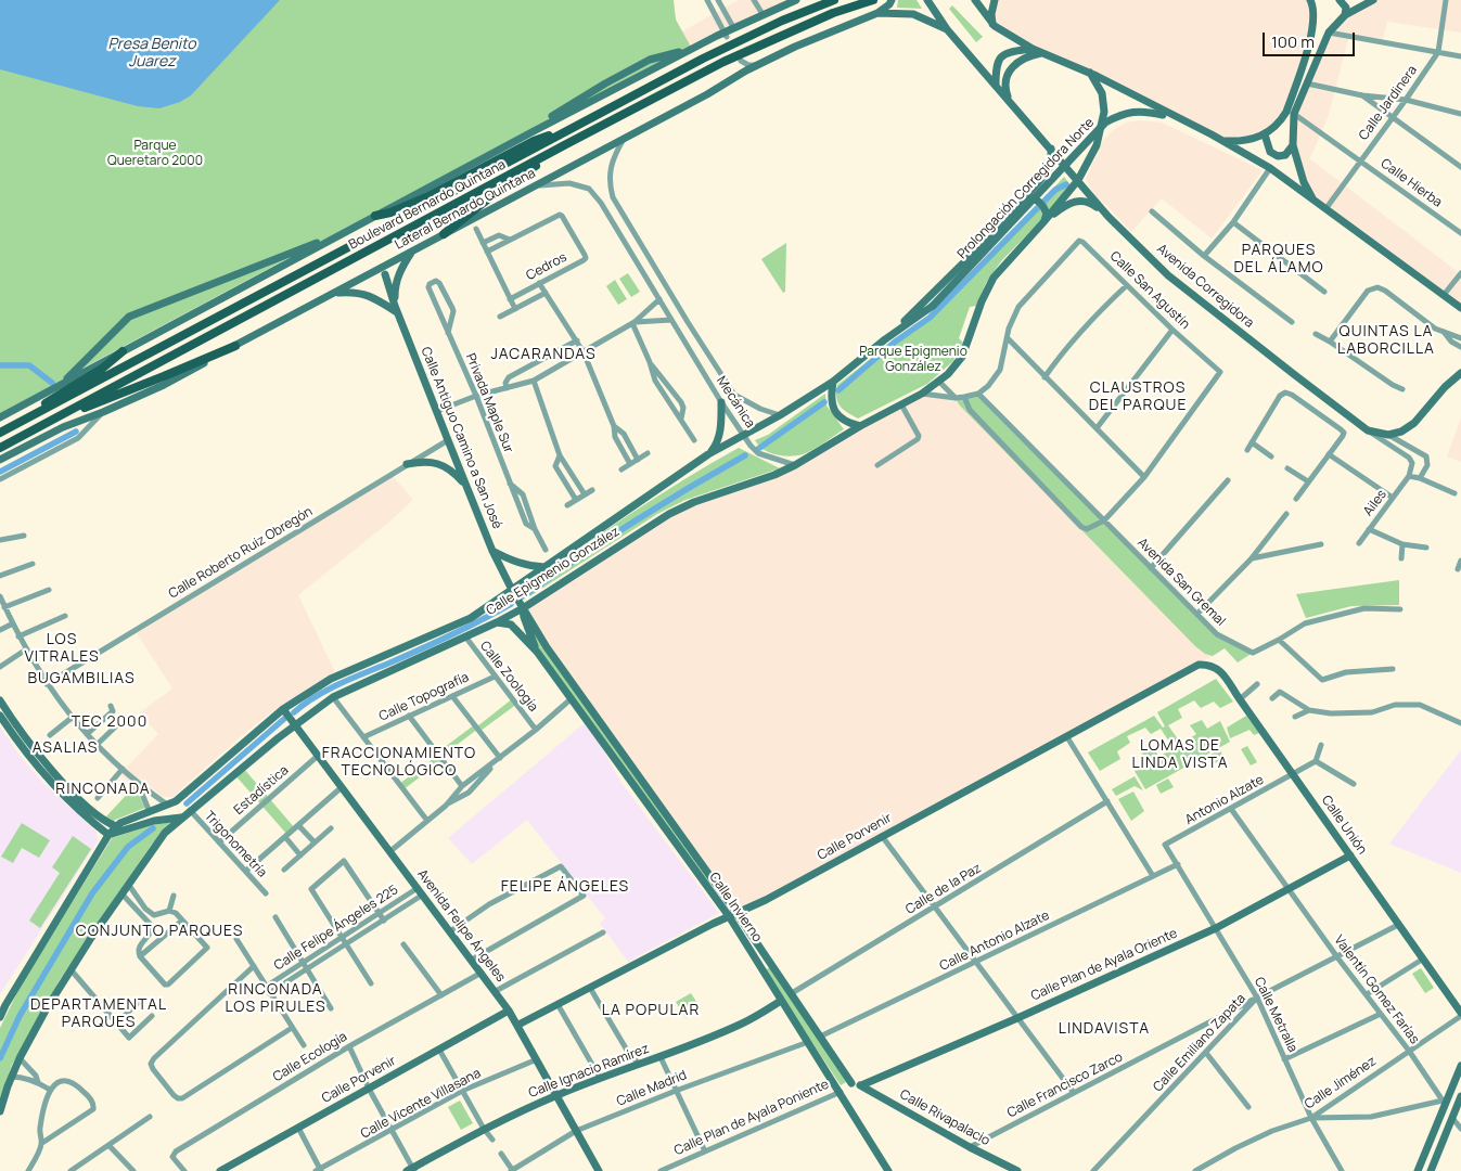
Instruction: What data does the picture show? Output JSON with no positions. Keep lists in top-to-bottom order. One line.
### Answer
{"streets":{"main road":["Boulevard Bernardo Quintana"],"street":["Calle Jardinera","Calle Hierba","Prolongación Corregidora Norte","Lateral Bernardo Quintana","Cedros","Avenida Corregidora","Calle San Agustín","Mecánica","Privada Maple Sur","Calle Antiguo Camino a San José","Ailes","Calle Roberto Ruiz Obregón","Calle Epigmenio González","Avenida San Gremal","Calle Zoología","Calle Topografía","Estadística","Antonio Alzate","Calle Unión","Calle Porvenir","Trigonometría","Calle de la Paz","Calle Invierno","Avenida Felipe Ángeles","Calle Felipe Ángeles 225","Calle Antonio Alzate","Calle Plan de Ayala Oriente","Valentín Gomez Farías","Calle Metralla","Calle Emiliano Zapata","Calle Ecología","Calle Ignacio Ramírez","Calle Jiménez","Calle Francisco Zarco","Calle Madrid","Calle Vicente Villasana","Calle Plan de Ayala Poniente","Calle Rivapalacio"]},"crossings":[["Calle Jardinera","Calle Hierba"],["Prolongación Corregidora Norte","Calle Epigmenio González"],["Lateral Bernardo Quintana","Avenida Corregidora"],["Lateral Bernardo Quintana","Mecánica"],["Avenida Corregidora","Calle Epigmenio González"],["Calle San Agustín","Avenida San Gremal"],["Mecánica","Calle Epigmenio González"],["Calle Antiguo Camino a San José","Calle Roberto Ruiz Obregón"],["Calle Antiguo Camino a San José","Calle Epigmenio González"],["Calle Antiguo Camino a San José","Calle Invierno"],["Calle Epigmenio González","Calle Zoología"],["Calle Epigmenio González","Trigonometría"],["Calle Epigmenio González","Calle Invierno"],["Calle Epigmenio González","Avenida Felipe Ángeles"],["Calle Zoología","Calle Topografía"],["Estadística","Trigonometría"],["Estadística","Avenida Felipe Ángeles"],["Antonio Alzate","Calle Unión"],["Antonio Alzate","Valentín Gomez Farías"],["Antonio Alzate","Calle Metralla"],["Calle Unión","Calle Porvenir"],["Calle Unión","Calle Plan de Ayala Oriente"],["Calle Unión","Calle Emiliano Zapata"],["Calle Porvenir","Calle Invierno"],["Calle Porvenir","Avenida Felipe Ángeles"],["Calle de la Paz","Calle Invierno"],["Calle Invierno","Calle Antonio Alzate"],["Calle Invierno","Calle Ignacio Ramírez"],["Calle Invierno","Calle Madrid"],["Calle Invierno","Calle Plan de Ayala Poniente"],["Calle Invierno","Calle Rivapalacio"],["Avenida Felipe Ángeles","Calle Felipe Ángeles 225"],["Avenida Felipe Ángeles","Calle Ecología"],["Avenida Felipe Ángeles","Calle Ignacio Ramírez"],["Avenida Felipe Ángeles","Calle Madrid"],["Avenida Felipe Ángeles","Calle Vicente Villasana"],["Calle Antonio Alzate","Calle Metralla"],["Calle Plan de Ayala Oriente","Valentín Gomez Farías"],["Calle Plan de Ayala Oriente","Calle Metralla"],["Calle Plan de Ayala Oriente","Calle Rivapalacio"],["Valentín Gomez Farías","Calle Emiliano Zapata"],["Valentín Gomez Farías","Calle Jiménez"],["Calle Metralla","Calle Emiliano Zapata"],["Calle Metralla","Calle Jiménez"],["Calle Metralla","Calle Francisco Zarco"],["Calle Emiliano Zapata","Calle Francisco Zarco"],["Calle Francisco Zarco","Calle Rivapalacio"],["Calle Plan de Ayala Poniente","Calle Rivapalacio"]],"districts":["PARQUES DEL ÁLAMO","QUINTAS LA LABORCILLA","JACARANDAS","CLAUSTROS DEL PARQUE","LOS VITRALES","BUGAMBILIAS","TEC 2000","LOMAS DE LINDA VISTA","ASALIAS","FRACCIONAMIENTO TECNOLÓGICO","RINCONADA","FELIPE ÁNGELES","CONJUNTO PARQUES","RINCONADA LOS PIRULES","DEPARTAMENTAL PARQUES","LA POPULAR","LINDAVISTA"],"water":["Presa Benito Juarez"],"parks":["Parque Queretaro 2000","Parque Epigmenio González"],"scale_bar":"100 m"}
